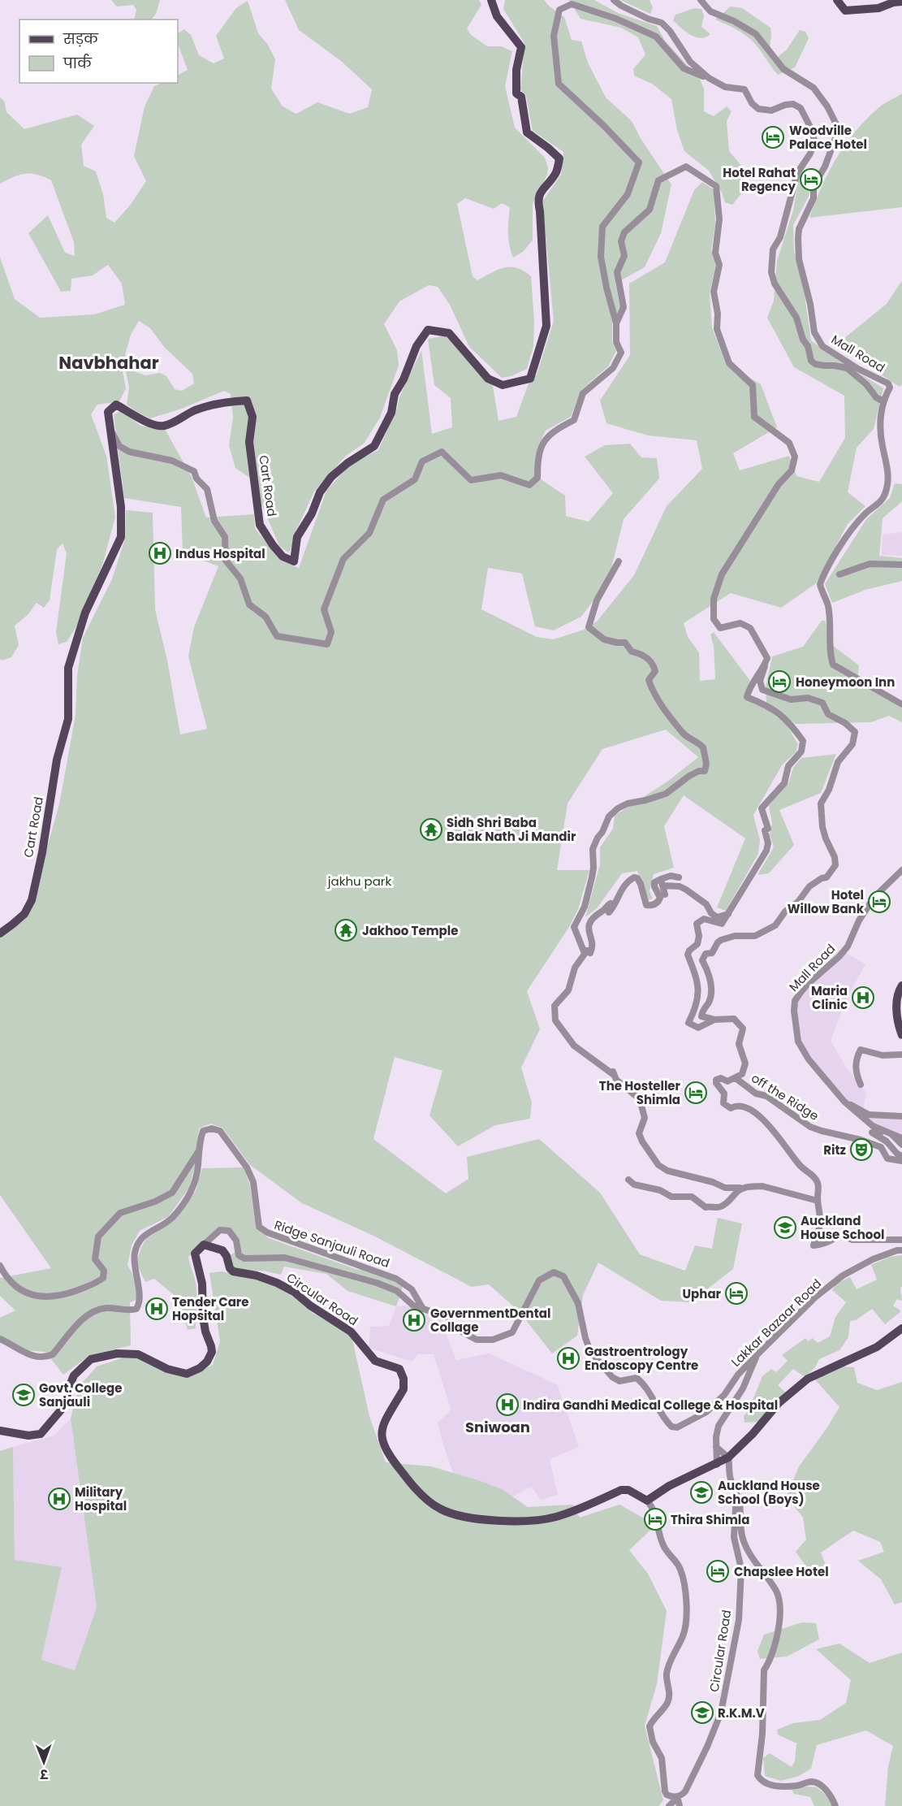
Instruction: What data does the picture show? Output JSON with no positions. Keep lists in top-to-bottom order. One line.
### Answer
{"streets":{"main road":["Cart Road","Circular Road"],"street":["Mall Road","off the Ridge","Ridge Sanjauli Road","Lakkar Bazaar Road"]},"crossings":[["Ridge Sanjauli Road","Lakkar Bazaar Road"]],"districts":["Navbhahar","Sniwoan"],"parks":["jakhu park"],"places":{"hotel":["Woodville Palace Hotel","Hotel Rahat Regency","Honeymoon Inn","Hotel Willow Bank","The Hosteller Shimla","Uphar","Thira Shimla","Chapslee Hotel"],"hospital":["Indus Hospital","Maria Clinic","Tender Care Hopsital","GovernmentDental Collage","Gastroentrology Endoscopy Centre","Indira Gandhi Medical College & Hospital","Military Hospital"],"temple":["Sidh Shri Baba Balak Nath Ji Mandir","Jakhoo Temple"],"theatre":["Ritz"],"school or university":["Auckland House School","Govt. College Sanjauli","Auckland House School (Boys)","R.K.M.V"]},"legend":["सड़क","पार्क"],"north":"bottom"}
